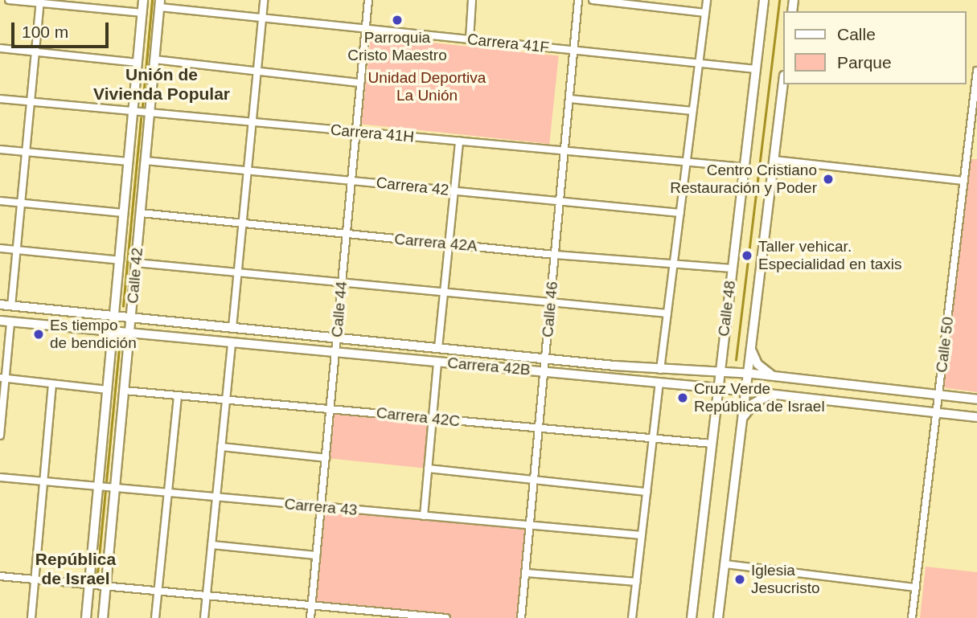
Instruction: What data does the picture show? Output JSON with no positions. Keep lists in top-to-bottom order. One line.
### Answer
{"streets":{"street":["Carrera 41F","Carrera 41H","Carrera 42","Carrera 42A","Calle 42","Calle 48","Calle 44","Calle 46","Calle 50","Carrera 42B","Carrera 42C","Carrera 43"]},"crossings":[["Carrera 41F","Calle 42"],["Carrera 41F","Calle 48"],["Carrera 41F","Calle 44"],["Carrera 41F","Calle 46"],["Carrera 41H","Calle 42"],["Carrera 41H","Calle 48"],["Carrera 41H","Calle 44"],["Carrera 41H","Calle 46"],["Carrera 42","Calle 42"],["Carrera 42","Calle 44"],["Carrera 42","Calle 46"],["Carrera 42A","Calle 42"],["Carrera 42A","Calle 48"],["Carrera 42A","Calle 44"],["Carrera 42A","Calle 46"],["Calle 42","Carrera 42B"],["Calle 42","Carrera 42C"],["Calle 42","Carrera 43"],["Calle 48","Carrera 42B"],["Calle 48","Carrera 42C"],["Calle 44","Carrera 42B"],["Calle 44","Carrera 42C"],["Calle 44","Carrera 43"],["Calle 46","Carrera 42B"],["Calle 46","Carrera 42C"],["Calle 46","Carrera 43"],["Calle 50","Carrera 42B"]],"districts":["Unión de Vivienda Popular","República de Israel"],"parks":["Unidad Deportiva La Unión"],"places":["Parroquia Cristo Maestro","Centro Cristiano Restauración y Poder","Taller vehicar. Especialidad en taxis","Es tiempo de bendición","Cruz Verde República de Israel","Iglesia Jesucristo"],"legend":["Calle","Parque"],"scale_bar":"100 m"}
